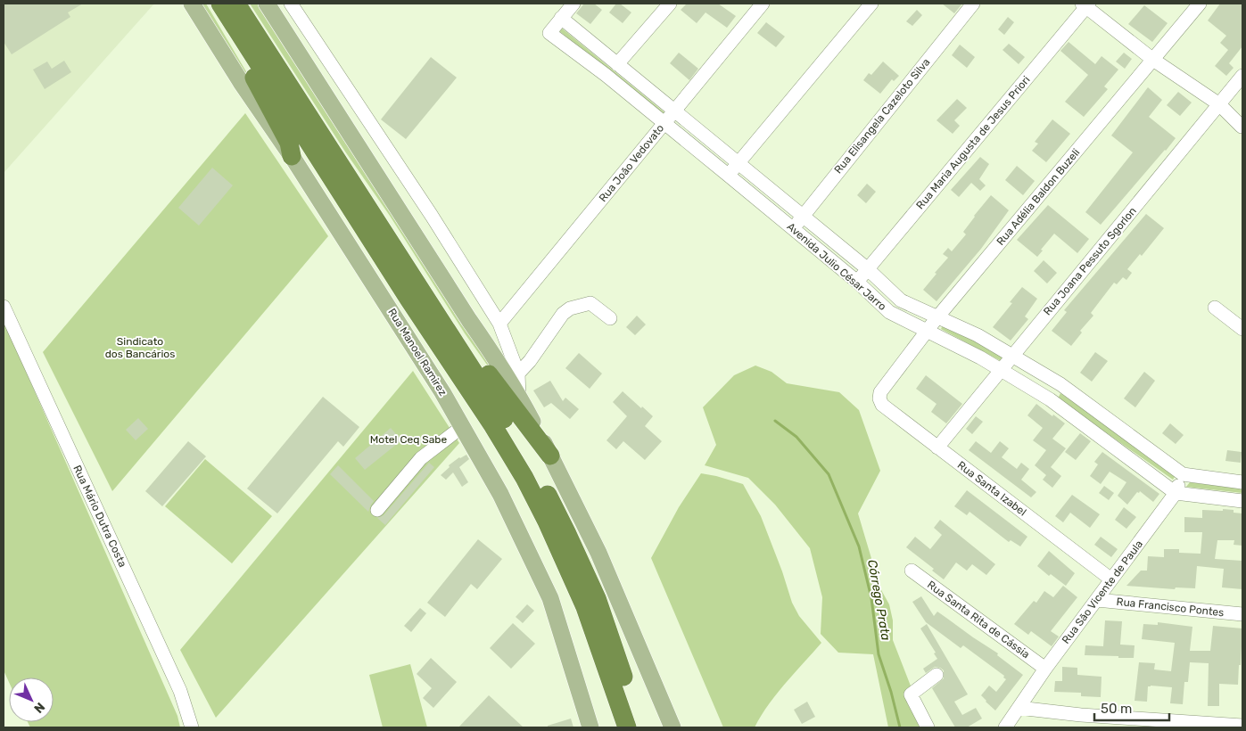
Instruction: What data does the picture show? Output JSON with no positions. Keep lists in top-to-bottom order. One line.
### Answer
{"streets":{"main road":["Rua Manoel Ramirez"],"street":["Rua Elisangela Cazeloto Silva","Rua Maria Augusta de Jesus Priori","Rua João Vedovato","Rua Adélia Baldon Buzeli","Rua Joana Pessuto Sgorlon","Avenida Julio César Jarro","Rua Santa Izabel","Rua Mário Dutra Costa","Rua São Vicente de Paula","Rua Francisco Pontes","Rua Santa Rita de Cássia"]},"crossings":[["Rua Elisangela Cazeloto Silva","Avenida Julio César Jarro"],["Rua Maria Augusta de Jesus Priori","Avenida Julio César Jarro"],["Rua João Vedovato","Avenida Julio César Jarro"],["Rua Adélia Baldon Buzeli","Avenida Julio César Jarro"],["Rua Adélia Baldon Buzeli","Rua Santa Izabel"],["Rua Joana Pessuto Sgorlon","Avenida Julio César Jarro"],["Rua Joana Pessuto Sgorlon","Rua Santa Izabel"],["Avenida Julio César Jarro","Rua São Vicente de Paula"],["Rua Santa Izabel","Rua São Vicente de Paula"],["Rua São Vicente de Paula","Rua Francisco Pontes"],["Rua São Vicente de Paula","Rua Santa Rita de Cássia"]],"water":["Córrego Prata"],"parks":["Sindicato dos Bancários","Motel Ceq Sabe"],"scale_bar":"50 m","north":"bottom right"}
